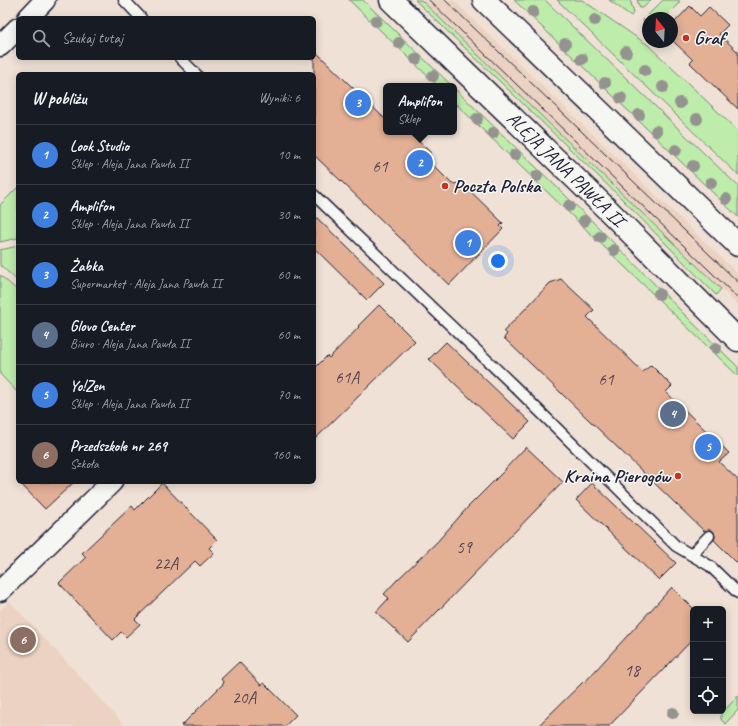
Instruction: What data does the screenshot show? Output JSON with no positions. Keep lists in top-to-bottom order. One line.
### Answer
{"streets":{"main road":["ALEJA JANA PAWŁA II"]},"places":["Graf","Poczta Polska","Kraina Pierogów"],"house_numbers":["61","61A","61","59","22A","18","20A"],"north":"top","page":{"search":"Szukaj tutaj","heading":["W pobliżu","Wyniki: 6"],"popup":["Amplifon","Sklep"],"pins":["3","2","1","4","5","6"],"list":[{"mark":"1","name":"Look Studio","note":"Sklep · Aleja Jana Pawła II","value":"10 m"},{"mark":"2","name":"Amplifon","note":"Sklep · Aleja Jana Pawła II","value":"30 m"},{"mark":"3","name":"Żabka","note":"Supermarket · Aleja Jana Pawła II","value":"60 m"},{"mark":"4","name":"Glovo Center","note":"Biuro · Aleja Jana Pawła II","value":"60 m"},{"mark":"5","name":"Yo!Zen","note":"Sklep · Aleja Jana Pawła II","value":"70 m"},{"mark":"6","name":"Przedszkole nr 269","note":"Szkoła","value":"160 m"}],"map_buttons":["+","−"]}}
